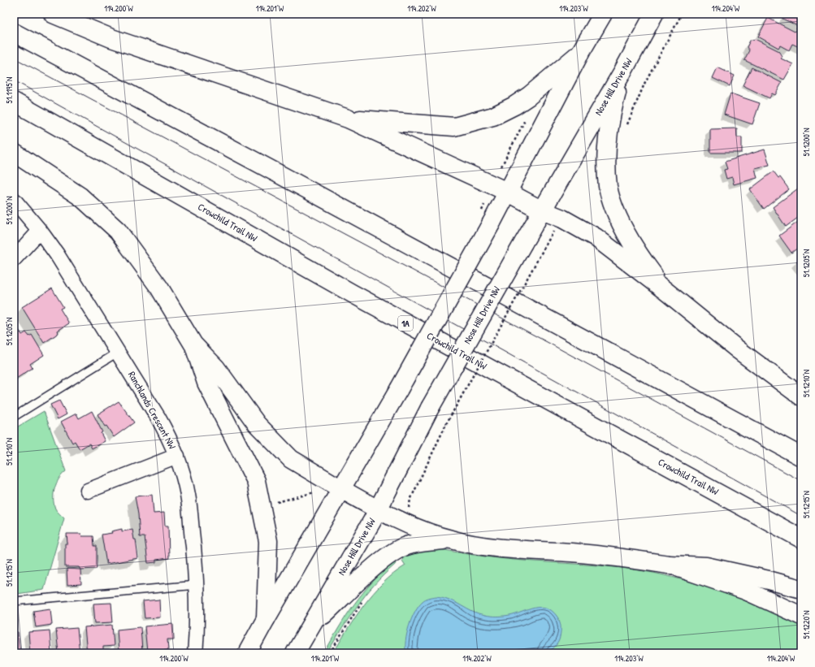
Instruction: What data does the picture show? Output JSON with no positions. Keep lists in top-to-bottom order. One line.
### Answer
{"streets":{"main road":["Nose Hill Drive NW","Crowchild Trail NW","1A"],"street":["Ranchlands Crescent NW"]},"coordinates":["114.200°W","114.201°W","114.202°W","114.203°W","114.204°W","51.1195°N","51.1200°N","51.1205°N","51.1210°N","51.1215°N","51.1220°N"]}
